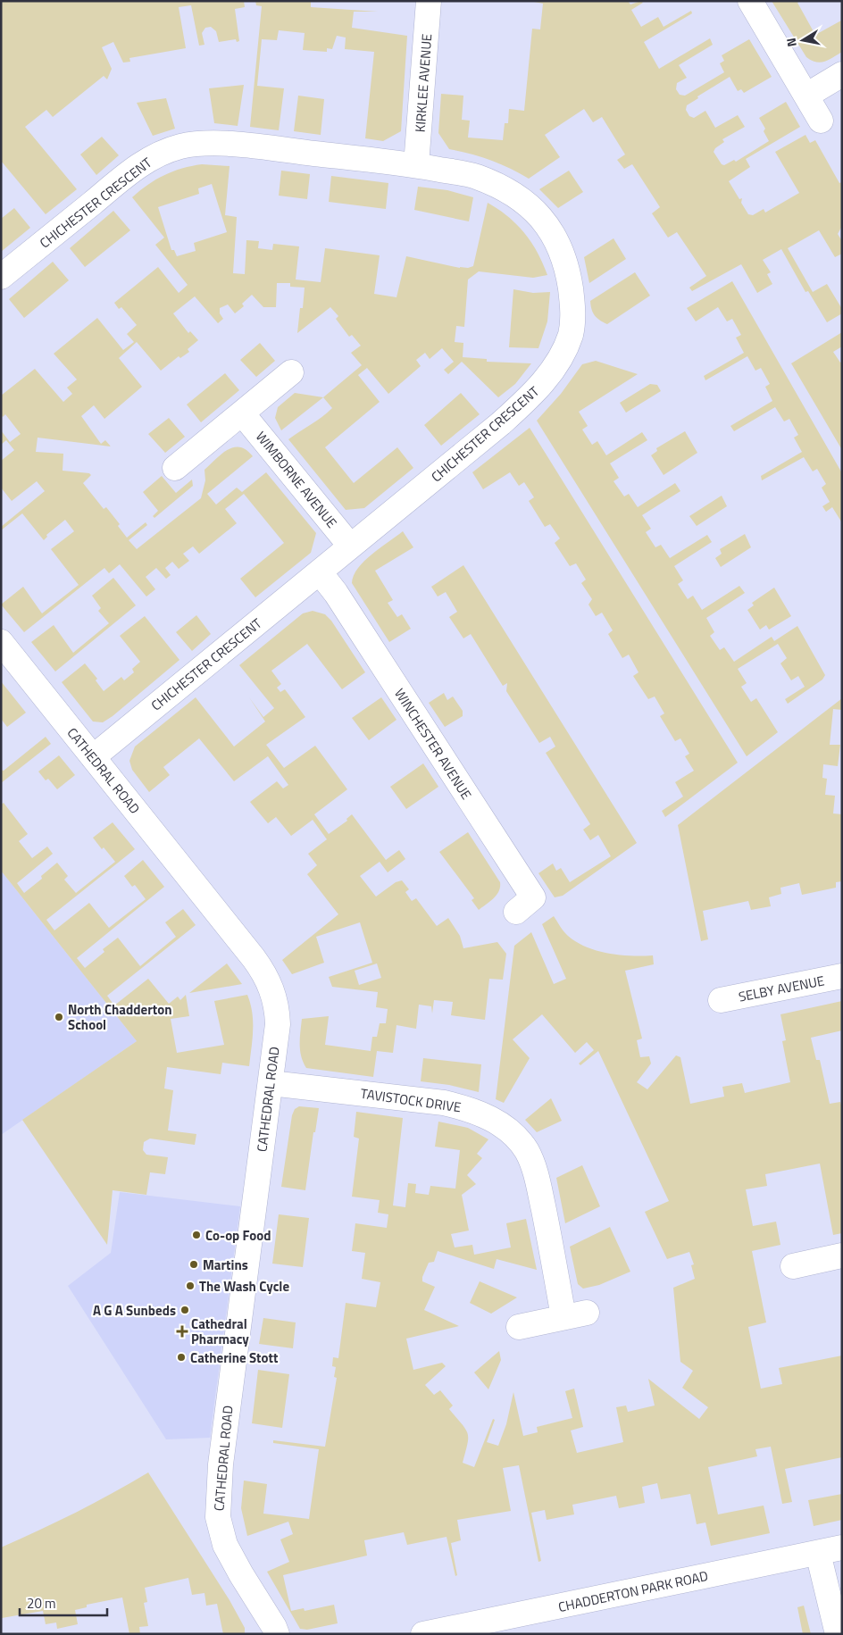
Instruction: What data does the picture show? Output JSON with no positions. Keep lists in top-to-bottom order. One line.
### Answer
{"streets":{"street":["KIRKLEE AVENUE","CHICHESTER CRESCENT","WIMBORNE AVENUE","WINCHESTER AVENUE","CATHEDRAL ROAD","SELBY AVENUE","TAVISTOCK DRIVE","CHADDERTON PARK ROAD"]},"crossings":[["KIRKLEE AVENUE","CHICHESTER CRESCENT"],["CHICHESTER CRESCENT","WIMBORNE AVENUE"],["CHICHESTER CRESCENT","WINCHESTER AVENUE"],["CHICHESTER CRESCENT","CATHEDRAL ROAD"],["CATHEDRAL ROAD","TAVISTOCK DRIVE"]],"places":{"other":["North Chadderton School","Co-op Food","Martins","The Wash Cycle","A G A Sunbeds","Catherine Stott"],"health":["Cathedral Pharmacy"]},"scale_bar":"20 m","north":"left"}
